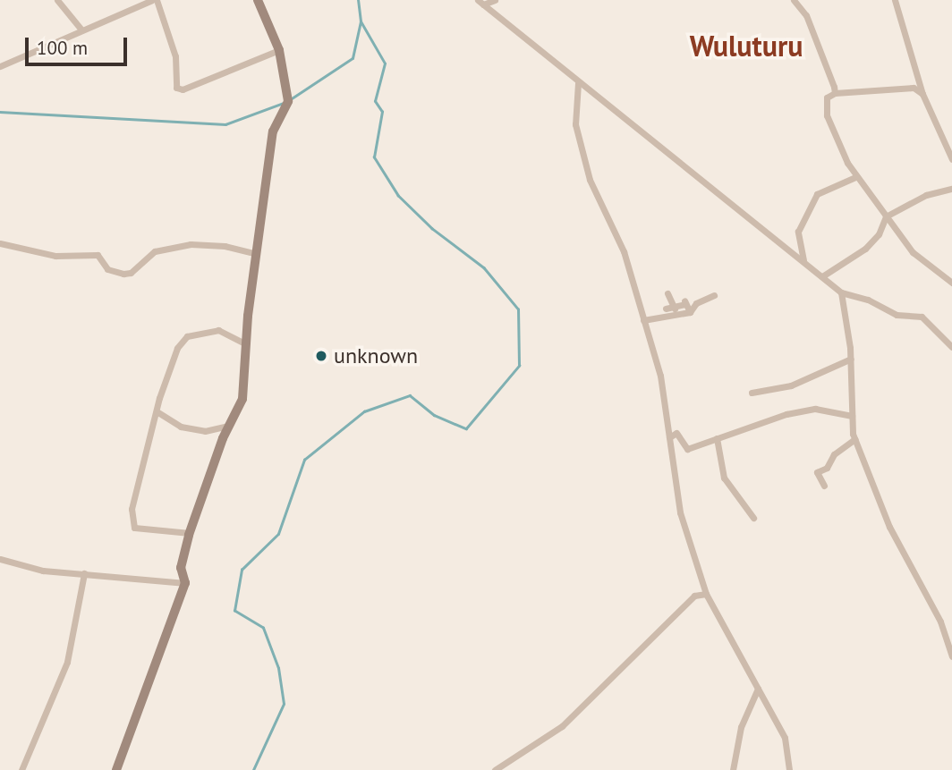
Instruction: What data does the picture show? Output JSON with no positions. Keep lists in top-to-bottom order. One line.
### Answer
{"districts":["Wuluturu"],"places":["unknown"],"scale_bar":"100 m"}
